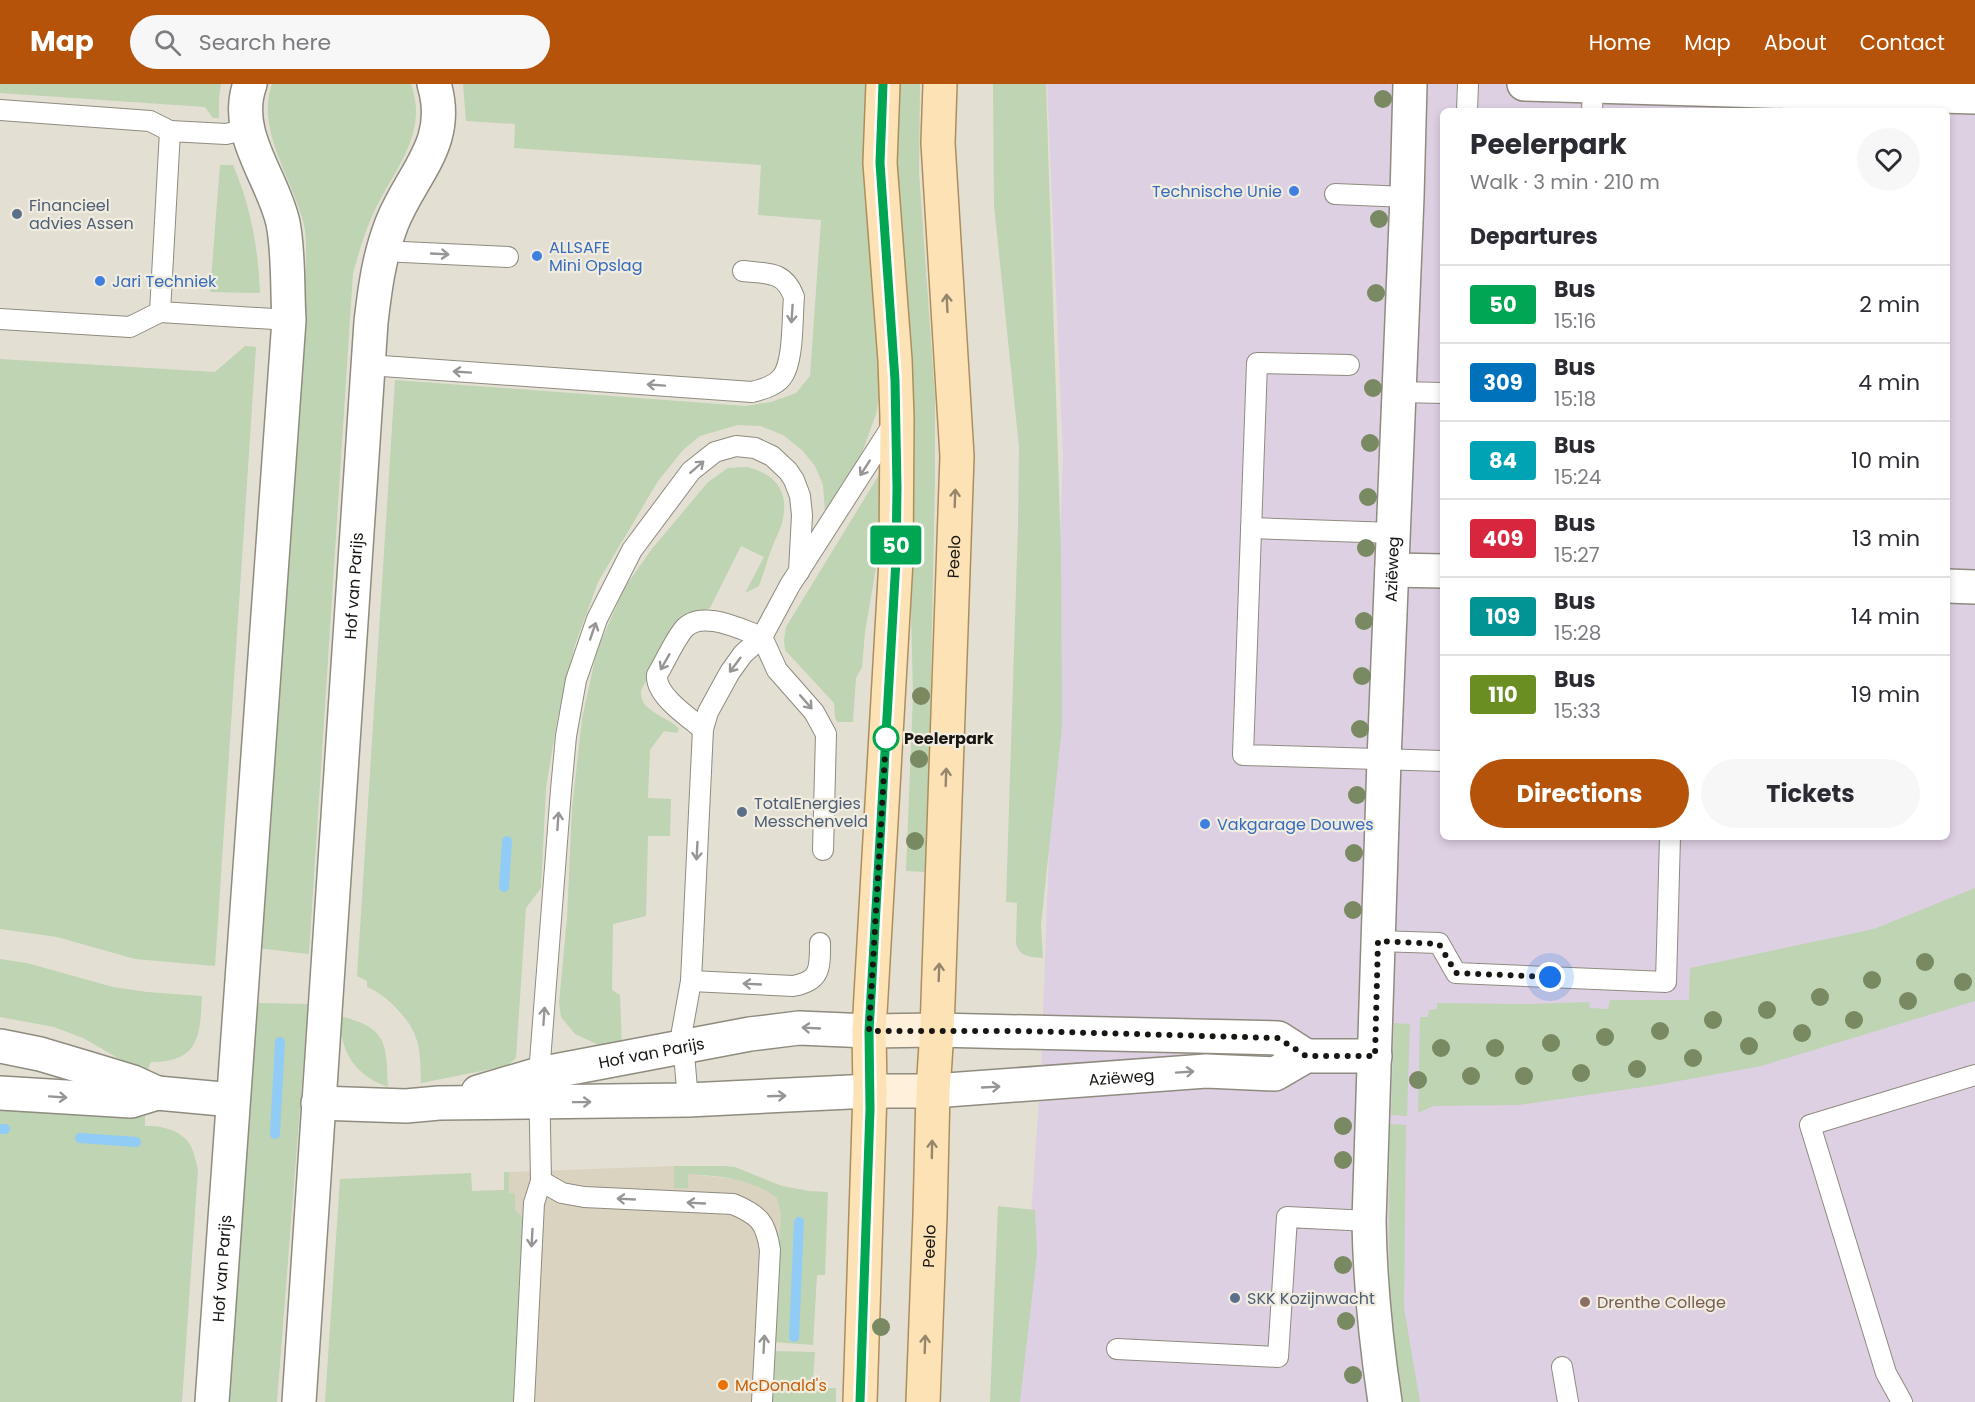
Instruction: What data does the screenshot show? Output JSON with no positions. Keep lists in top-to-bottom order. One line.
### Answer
{"streets":{"main road":["Peelo"],"street":["Aziëweg","Hof van Parijs"]},"crossings":[["Peelo","Aziëweg"]],"places":["Technische Unie","Financieel advies Assen","ALLSAFE Mini Opslag","Jari Techniek","Peelerpark","TotalEnergies Messchenveld","Vakgarage Douwes","SKK Kozijnwacht","Drenthe College","McDonald's"],"lines":["bus line 50"],"page":{"header":"Map","search":"Search here","nav":["Home","Map","About","Contact"],"on_map":"50","heading":[["Peelerpark","Walk · 3 min · 210 m"],"Departures"],"list":[{"mark":"50","name":"Bus","note":"15:16","value":"2 min"},{"mark":"309","name":"Bus","note":"15:18","value":"4 min"},{"mark":"84","name":"Bus","note":"15:24","value":"10 min"},{"mark":"409","name":"Bus","note":"15:27","value":"13 min"},{"mark":"109","name":"Bus","note":"15:28","value":"14 min"},{"mark":"110","name":"Bus","note":"15:33","value":"19 min"}],"buttons":["Directions","Tickets"]}}
